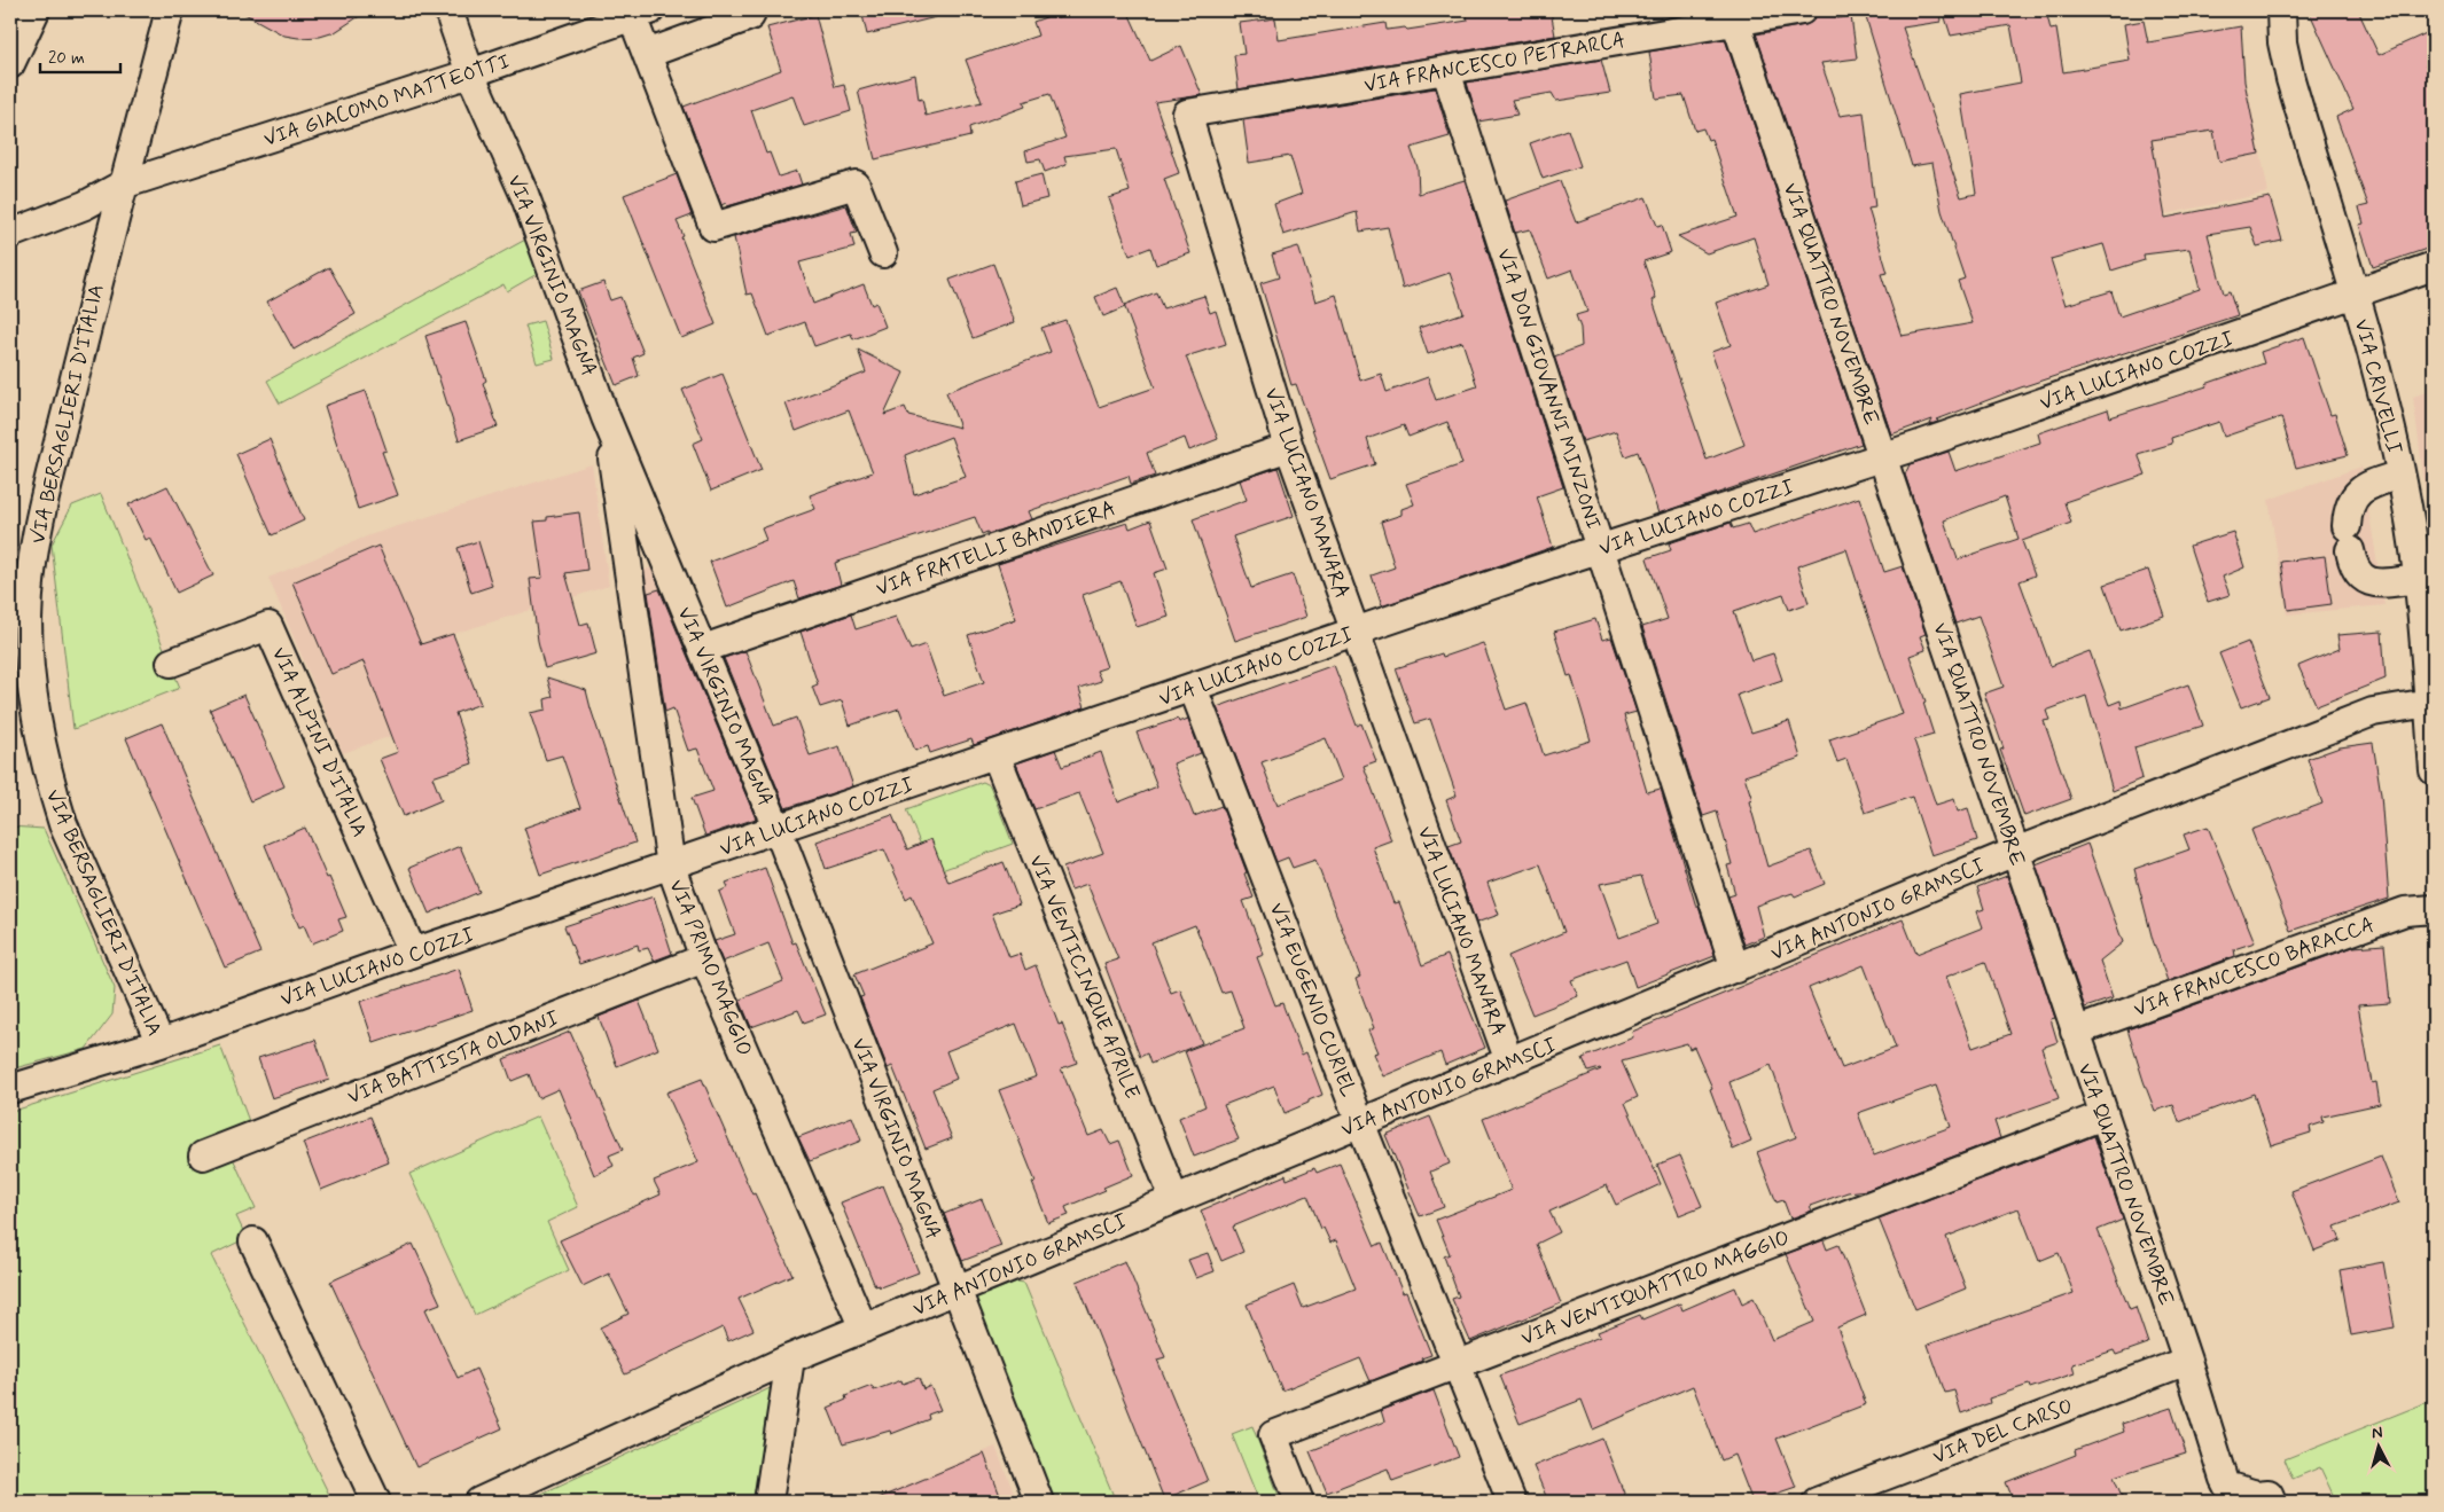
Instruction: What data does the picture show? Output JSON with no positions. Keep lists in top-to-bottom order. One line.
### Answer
{"streets":{"street":["VIA FRANCESCO PETRARCA","VIA GIACOMO MATTEOTTI","VIA VIRGINIO MAGNA","VIA QUATTRO NOVEMBRE","VIA LUCIANO COZZI","VIA CRIVELLI","VIA DON GIOVANNI MINZONI","VIA BERSAGLIERI D'ITALIA","VIA LUCIANO MANARA","VIA FRATELLI BANDIERA","VIA ALPINI D'ITALIA","VIA ANTONIO GRAMSCI","VIA FRANCESCO BARACCA","VIA PRIMO MAGGIO","VIA VENTICINQUE APRILE","VIA EUGENIO CURIEL","VIA BATTISTA OLDANI","VIA VENTIQUATTRO MAGGIO","VIA DEL CARSO"]},"crossings":[["VIA FRANCESCO PETRARCA","VIA QUATTRO NOVEMBRE"],["VIA FRANCESCO PETRARCA","VIA DON GIOVANNI MINZONI"],["VIA FRANCESCO PETRARCA","VIA LUCIANO MANARA"],["VIA GIACOMO MATTEOTTI","VIA VIRGINIO MAGNA"],["VIA GIACOMO MATTEOTTI","VIA BERSAGLIERI D'ITALIA"],["VIA VIRGINIO MAGNA","VIA LUCIANO COZZI"],["VIA VIRGINIO MAGNA","VIA FRATELLI BANDIERA"],["VIA VIRGINIO MAGNA","VIA ANTONIO GRAMSCI"],["VIA VIRGINIO MAGNA","VIA PRIMO MAGGIO"],["VIA QUATTRO NOVEMBRE","VIA LUCIANO COZZI"],["VIA QUATTRO NOVEMBRE","VIA ANTONIO GRAMSCI"],["VIA QUATTRO NOVEMBRE","VIA FRANCESCO BARACCA"],["VIA QUATTRO NOVEMBRE","VIA VENTIQUATTRO MAGGIO"],["VIA QUATTRO NOVEMBRE","VIA DEL CARSO"],["VIA LUCIANO COZZI","VIA CRIVELLI"],["VIA LUCIANO COZZI","VIA DON GIOVANNI MINZONI"],["VIA LUCIANO COZZI","VIA BERSAGLIERI D'ITALIA"],["VIA LUCIANO COZZI","VIA LUCIANO MANARA"],["VIA LUCIANO COZZI","VIA ALPINI D'ITALIA"],["VIA LUCIANO COZZI","VIA PRIMO MAGGIO"],["VIA LUCIANO COZZI","VIA VENTICINQUE APRILE"],["VIA LUCIANO COZZI","VIA EUGENIO CURIEL"],["VIA CRIVELLI","VIA ANTONIO GRAMSCI"],["VIA DON GIOVANNI MINZONI","VIA ANTONIO GRAMSCI"],["VIA LUCIANO MANARA","VIA FRATELLI BANDIERA"],["VIA LUCIANO MANARA","VIA ANTONIO GRAMSCI"],["VIA ANTONIO GRAMSCI","VIA PRIMO MAGGIO"],["VIA ANTONIO GRAMSCI","VIA VENTICINQUE APRILE"],["VIA ANTONIO GRAMSCI","VIA EUGENIO CURIEL"],["VIA PRIMO MAGGIO","VIA BATTISTA OLDANI"],["VIA EUGENIO CURIEL","VIA VENTIQUATTRO MAGGIO"]],"scale_bar":"20 m","north":"top"}
